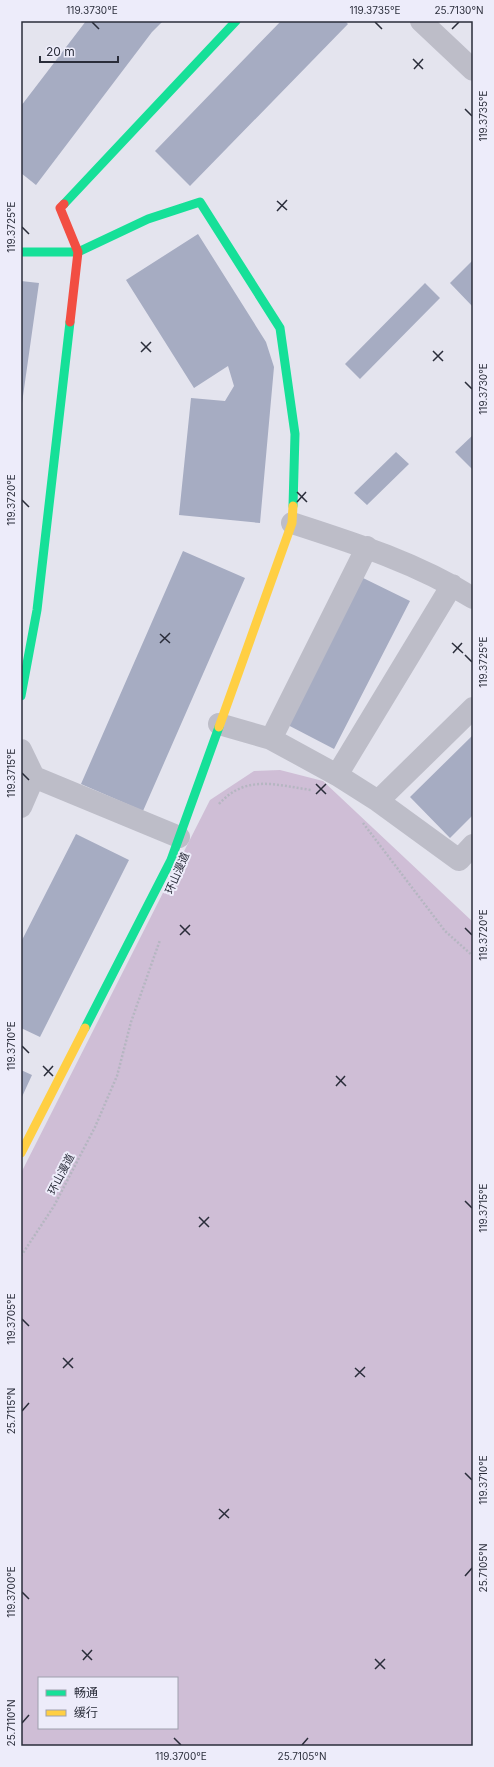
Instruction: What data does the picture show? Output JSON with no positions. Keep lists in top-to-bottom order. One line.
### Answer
{"streets":{"path":["环山漫道"]},"legend":["畅通","缓行"],"scale_bar":"20 m","coordinates":["119.3730°E","119.3735°E","25.7130°N","119.3725°E","119.3720°E","119.3715°E","119.3710°E","119.3705°E","25.7115°N","25.7105°N","119.3700°E","25.7110°N"]}
